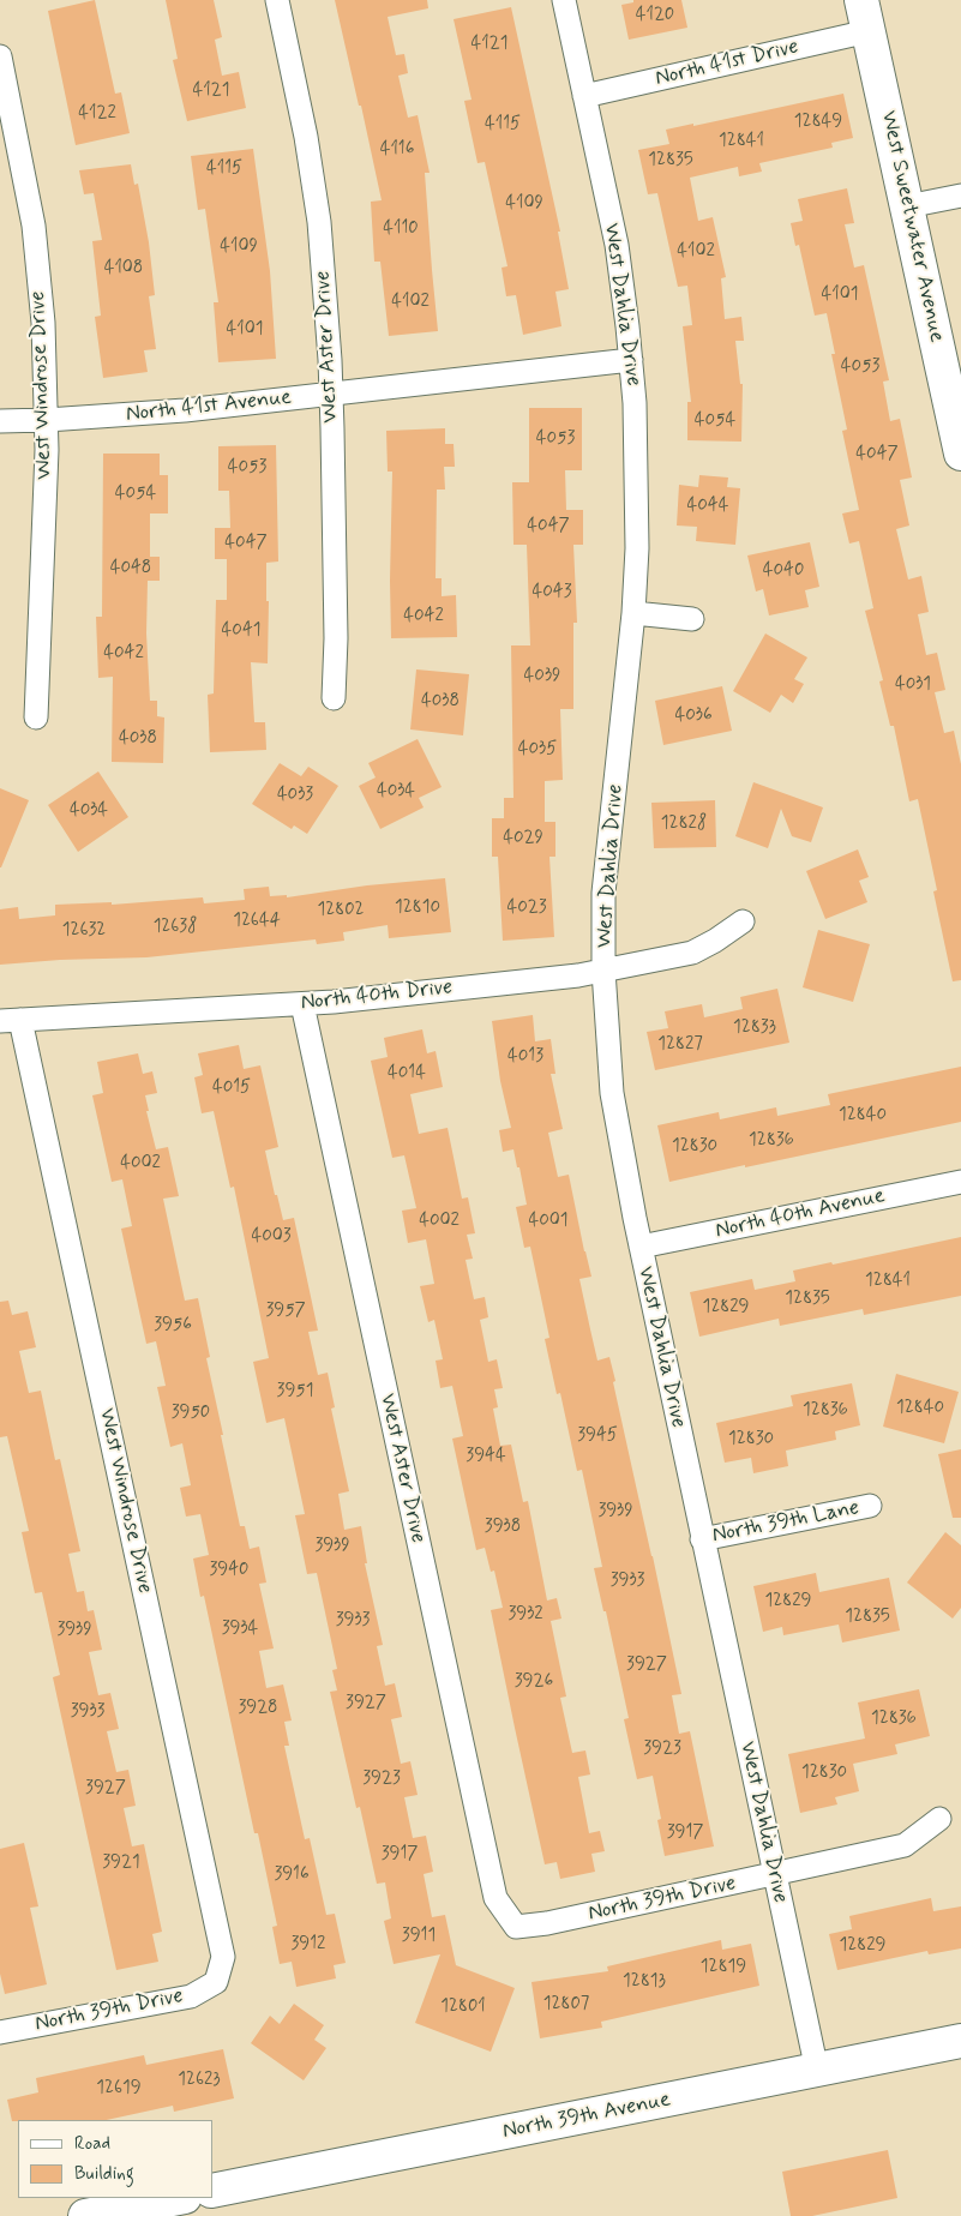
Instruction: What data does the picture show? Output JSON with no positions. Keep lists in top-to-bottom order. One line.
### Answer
{"streets":{"street":["North 41st Drive","West Sweetwater Avenue","West Dahlia Drive","West Aster Drive","West Windrose Drive","North 41st Avenue","North 40th Drive","North 40th Avenue","North 39th Lane","North 39th Drive","North 39th Avenue"]},"crossings":[["North 41st Drive","West Sweetwater Avenue"],["North 41st Drive","West Dahlia Drive"],["West Dahlia Drive","North 41st Avenue"],["West Dahlia Drive","North 40th Drive"],["West Dahlia Drive","North 40th Avenue"],["West Dahlia Drive","North 39th Lane"],["West Dahlia Drive","North 39th Drive"],["West Dahlia Drive","North 39th Avenue"],["West Aster Drive","North 41st Avenue"],["West Aster Drive","North 40th Drive"],["West Aster Drive","North 39th Drive"],["West Windrose Drive","North 41st Avenue"],["West Windrose Drive","North 40th Drive"],["West Windrose Drive","North 39th Drive"]],"house_numbers":["4120","4121","4121","4122","12849","4115","12841","4116","12835","4115","4109","4110","4109","4102","4108","4101","4102","4101","4053","4054","4053","4047","4053","4054","4044","4047","4047","4048","4040","4043","4042","4041","4042","4039","4031","4038","4036","4038","4035","4034","4033","4034","12828","4029","12810","4023","12802","12644","12638","12632","12833","12827","4013","4014","4015","12840","12836","12830","4002","4002","4001","4003","12841","12835","12829","3957","3956","3951","12840","12836","3950","3945","12830","3944","3939","3938","3939","3940","3933","12829","3932","12835","3933","3934","3939","3927","3926","3927","3928","3933","12836","3923","12830","3923","3927","3917","3917","3921","3916","3911","3912","12829","12819","12813","12807","12801","12623","12619"],"legend":["Road","Building"]}
